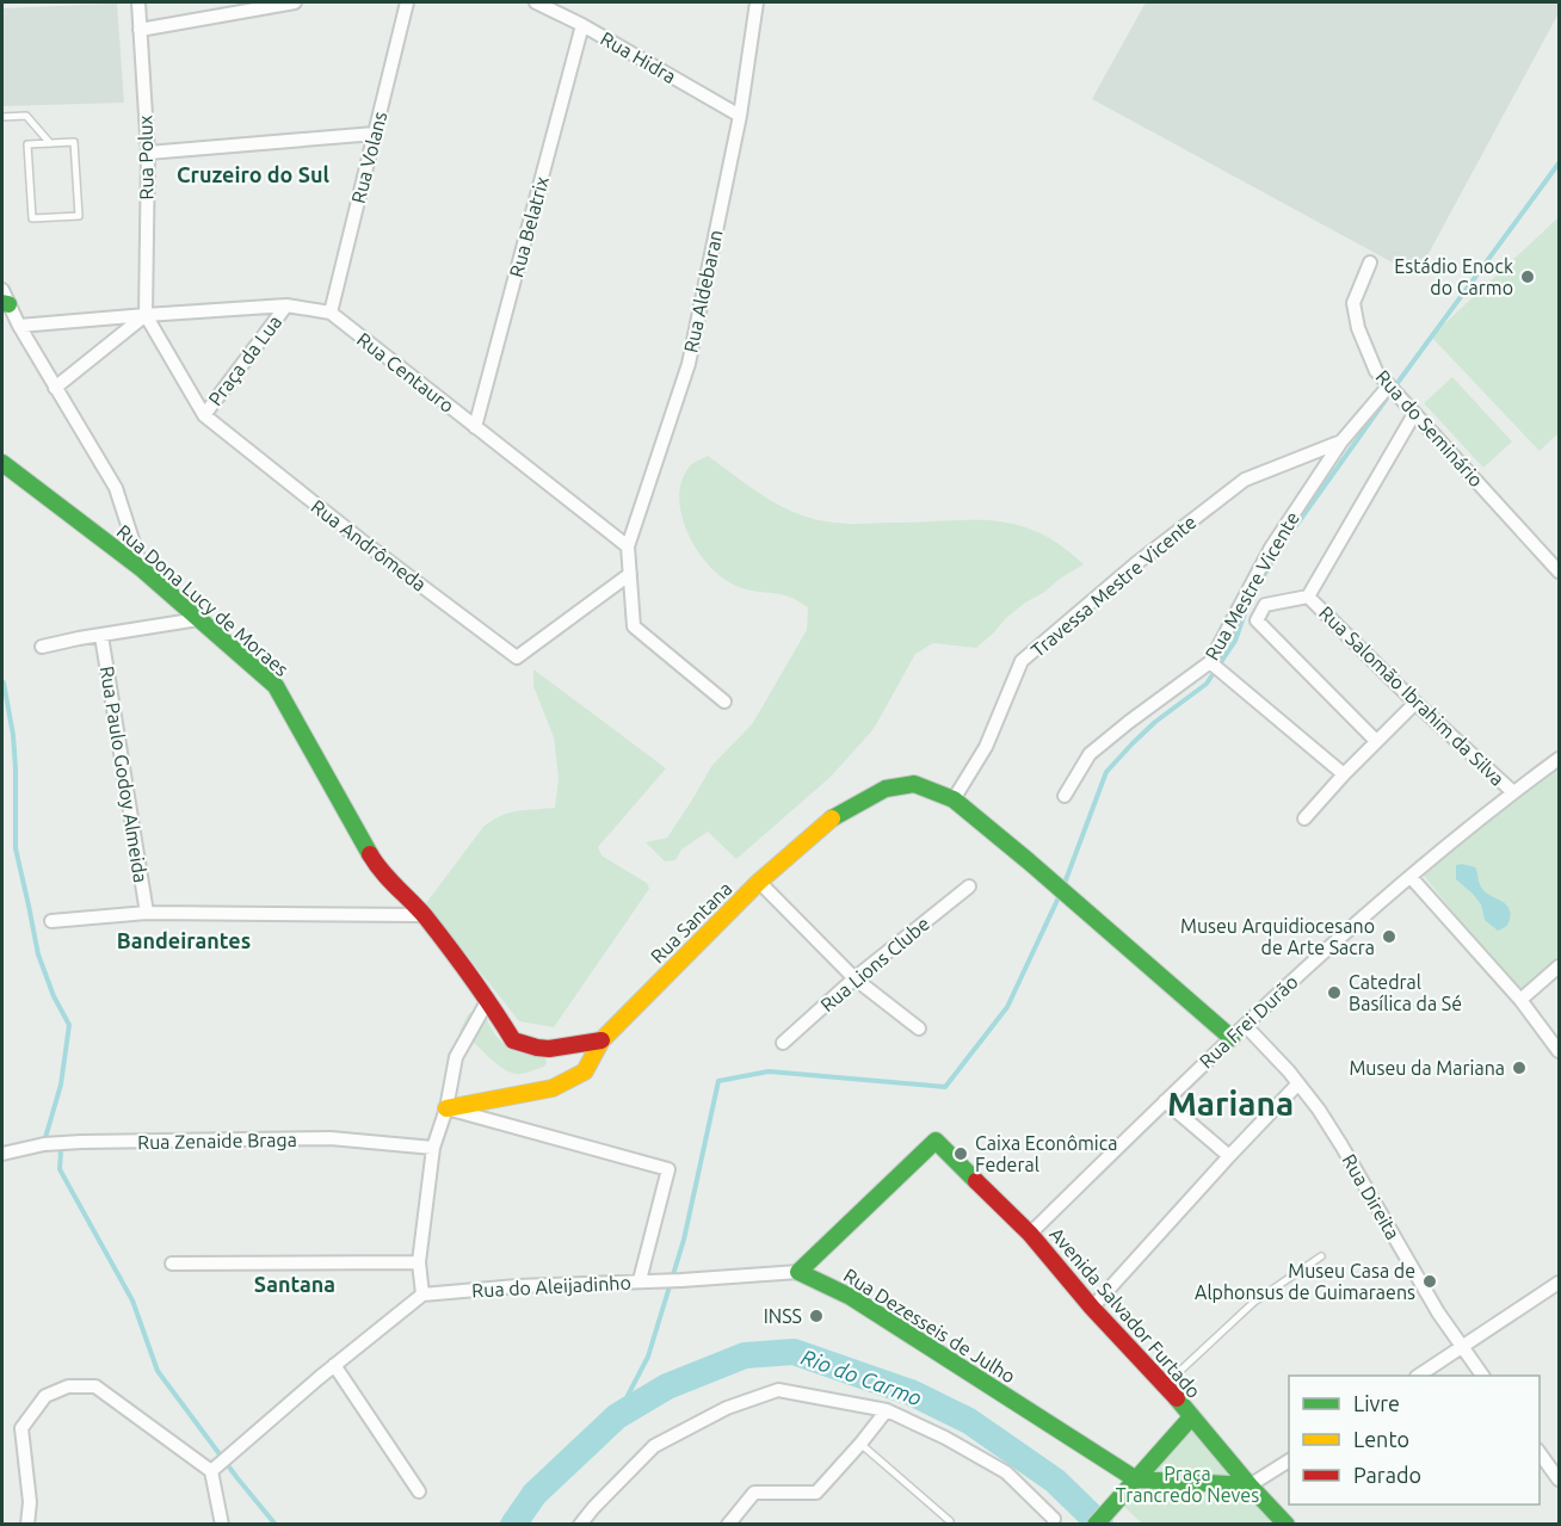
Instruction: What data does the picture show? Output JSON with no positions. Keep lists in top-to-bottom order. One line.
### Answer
{"streets":{"street":["Rua Hidra","Rua Polux","Rua Volans","Rua Belatrix","Rua Aldebaran","Praça da Lua","Rua Centauro","Rua do Seminário","Rua Andrômeda","Travessa Mestre Vicente","Rua Mestre Vicente","Rua Dona Lucy de Moraes","Rua Salomão Ibrahim da Silva","Rua Paulo Godoy Almeida","Rua Santana","Rua Lions Clube","Rua Frei Durão","Rua Zenaide Braga","Rua Direita","Rua do Aleijadinho","Avenida Salvador Furtado","Rua Dezesseis de Julho"]},"crossings":[["Rua Hidra","Rua Belatrix"],["Rua Hidra","Rua Aldebaran"],["Rua Polux","Rua Centauro"],["Rua Polux","Rua Andrômeda"],["Rua Volans","Rua Centauro"],["Rua Belatrix","Rua Centauro"],["Rua Aldebaran","Rua Centauro"],["Rua Aldebaran","Rua Andrômeda"],["Praça da Lua","Rua Centauro"],["Praça da Lua","Rua Andrômeda"],["Rua Centauro","Rua Andrômeda"],["Rua do Seminário","Rua Mestre Vicente"],["Rua do Seminário","Rua Salomão Ibrahim da Silva"],["Travessa Mestre Vicente","Rua Mestre Vicente"],["Travessa Mestre Vicente","Rua Santana"],["Rua Dona Lucy de Moraes","Rua Santana"],["Rua Salomão Ibrahim da Silva","Rua Frei Durão"],["Rua Santana","Rua Frei Durão"],["Rua Frei Durão","Rua Direita"],["Rua Frei Durão","Avenida Salvador Furtado"],["Rua do Aleijadinho","Rua Dezesseis de Julho"],["Avenida Salvador Furtado","Rua Dezesseis de Julho"]],"districts":["Cruzeiro do Sul","Bandeirantes","Mariana","Santana"],"water":["Rio do Carmo"],"parks":["Praça Trancredo Neves"],"places":["Estádio Enock do Carmo","Museu Arquidiocesano de Arte Sacra","Catedral Basílica da Sé","Museu da Mariana","Caixa Econômica Federal","Museu Casa de Alphonsus de Guimaraens","INSS"],"legend":["Livre","Lento","Parado"]}
